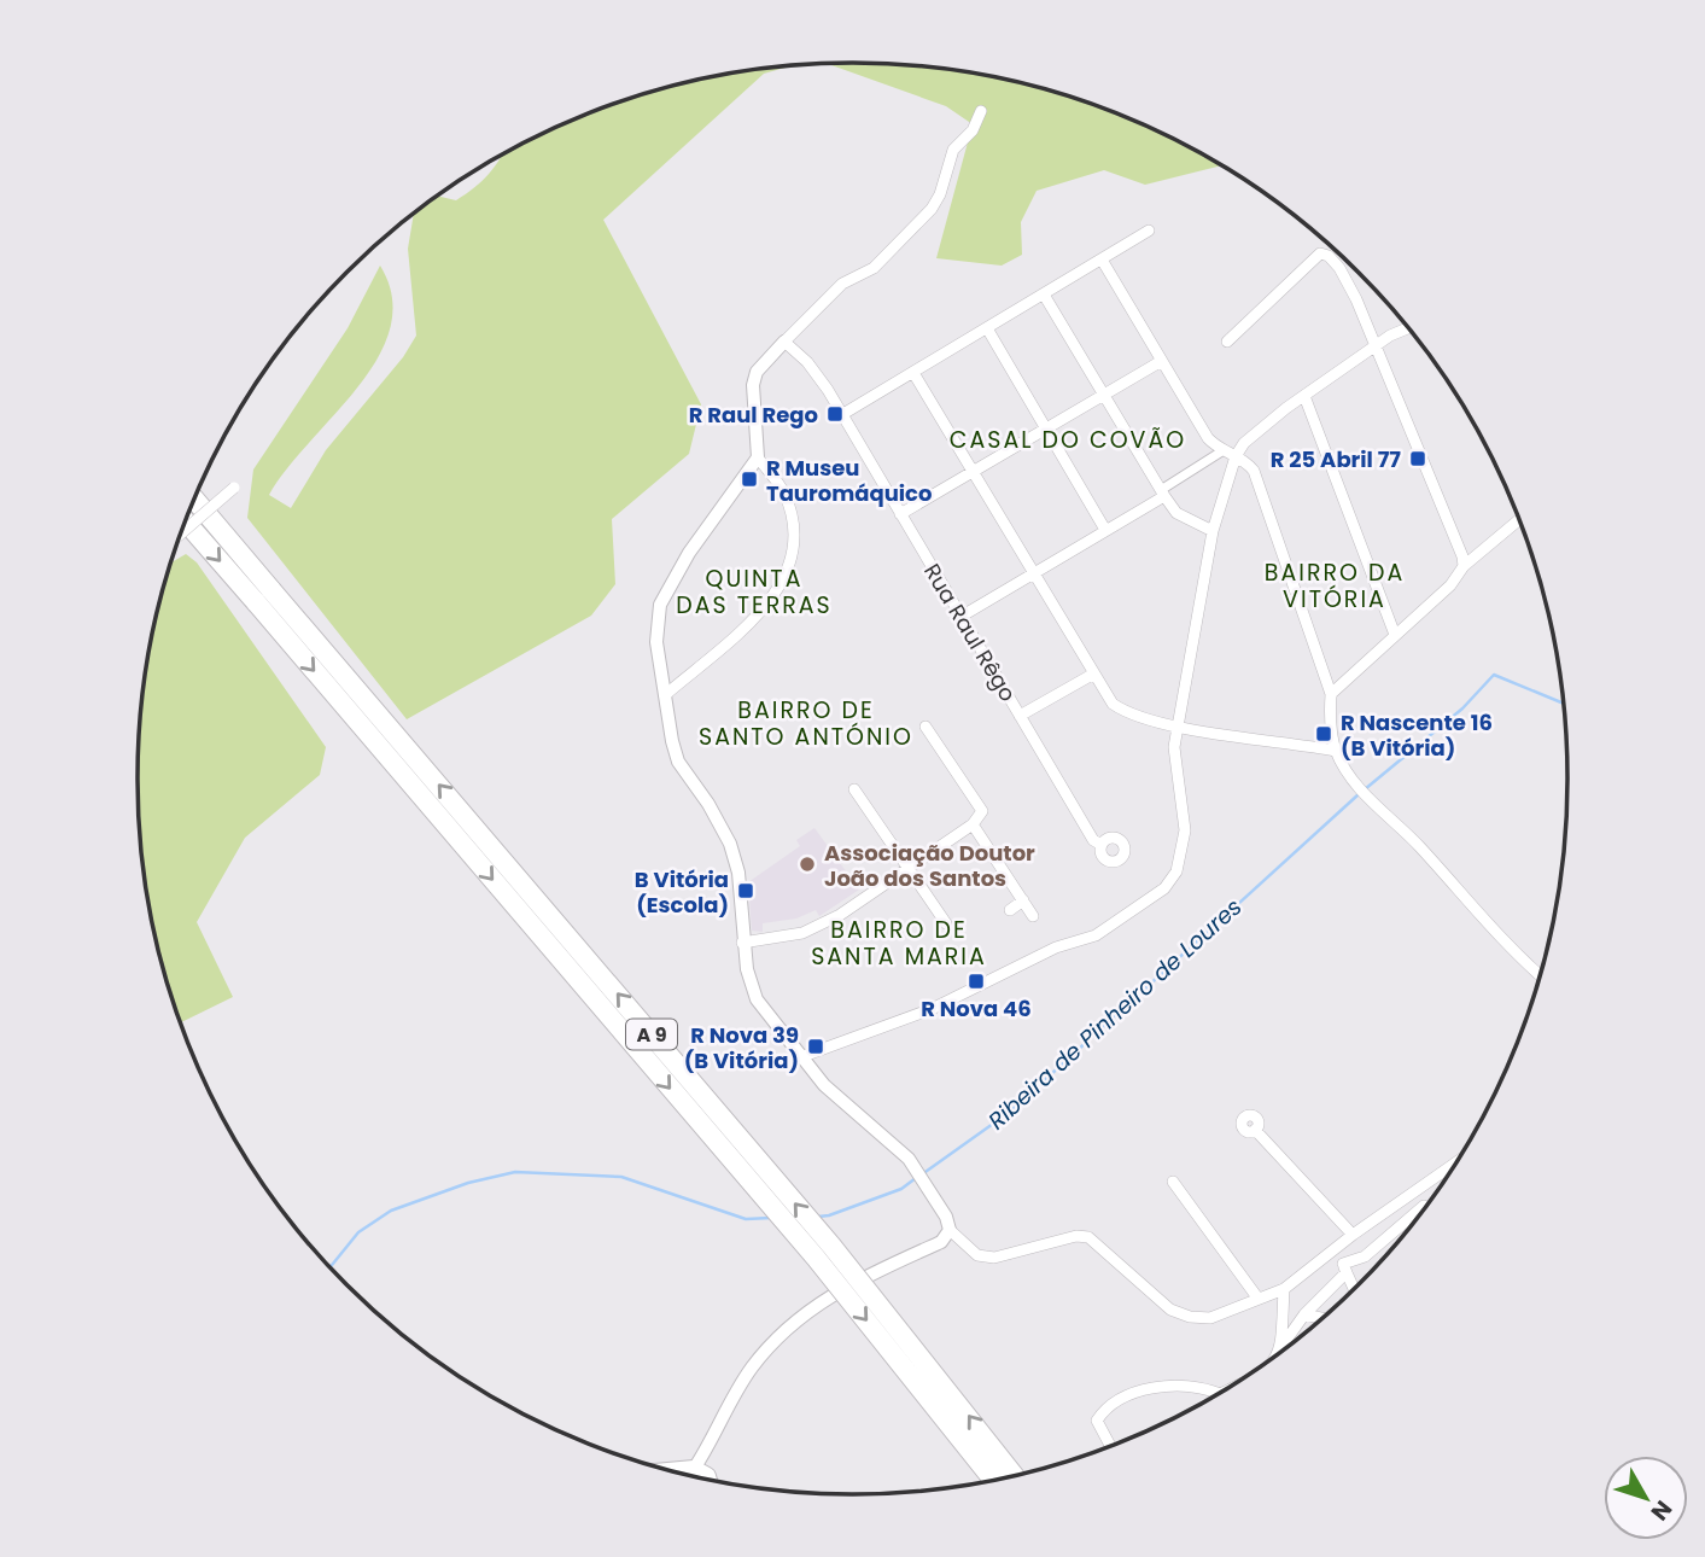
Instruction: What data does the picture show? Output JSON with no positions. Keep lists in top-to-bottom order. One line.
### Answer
{"streets":{"highway":["A 9"],"street":["Rua Raul Rêgo"]},"districts":["CASAL DO COVÃO","BAIRRO DA VITÓRIA","QUINTA DAS TERRAS","BAIRRO DE SANTO ANTÓNIO","BAIRRO DE SANTA MARIA"],"water":["Ribeira de Pinheiro de Loures"],"places":{"transit":["R Raul Rego","R 25 Abril 77","R Museu Tauromáquico","R Nascente 16 (B Vitória)","B Vitória (Escola)","R Nova 46","R Nova 39 (B Vitória)"],"other":["Associação Doutor João dos Santos"]},"north":"bottom right"}
